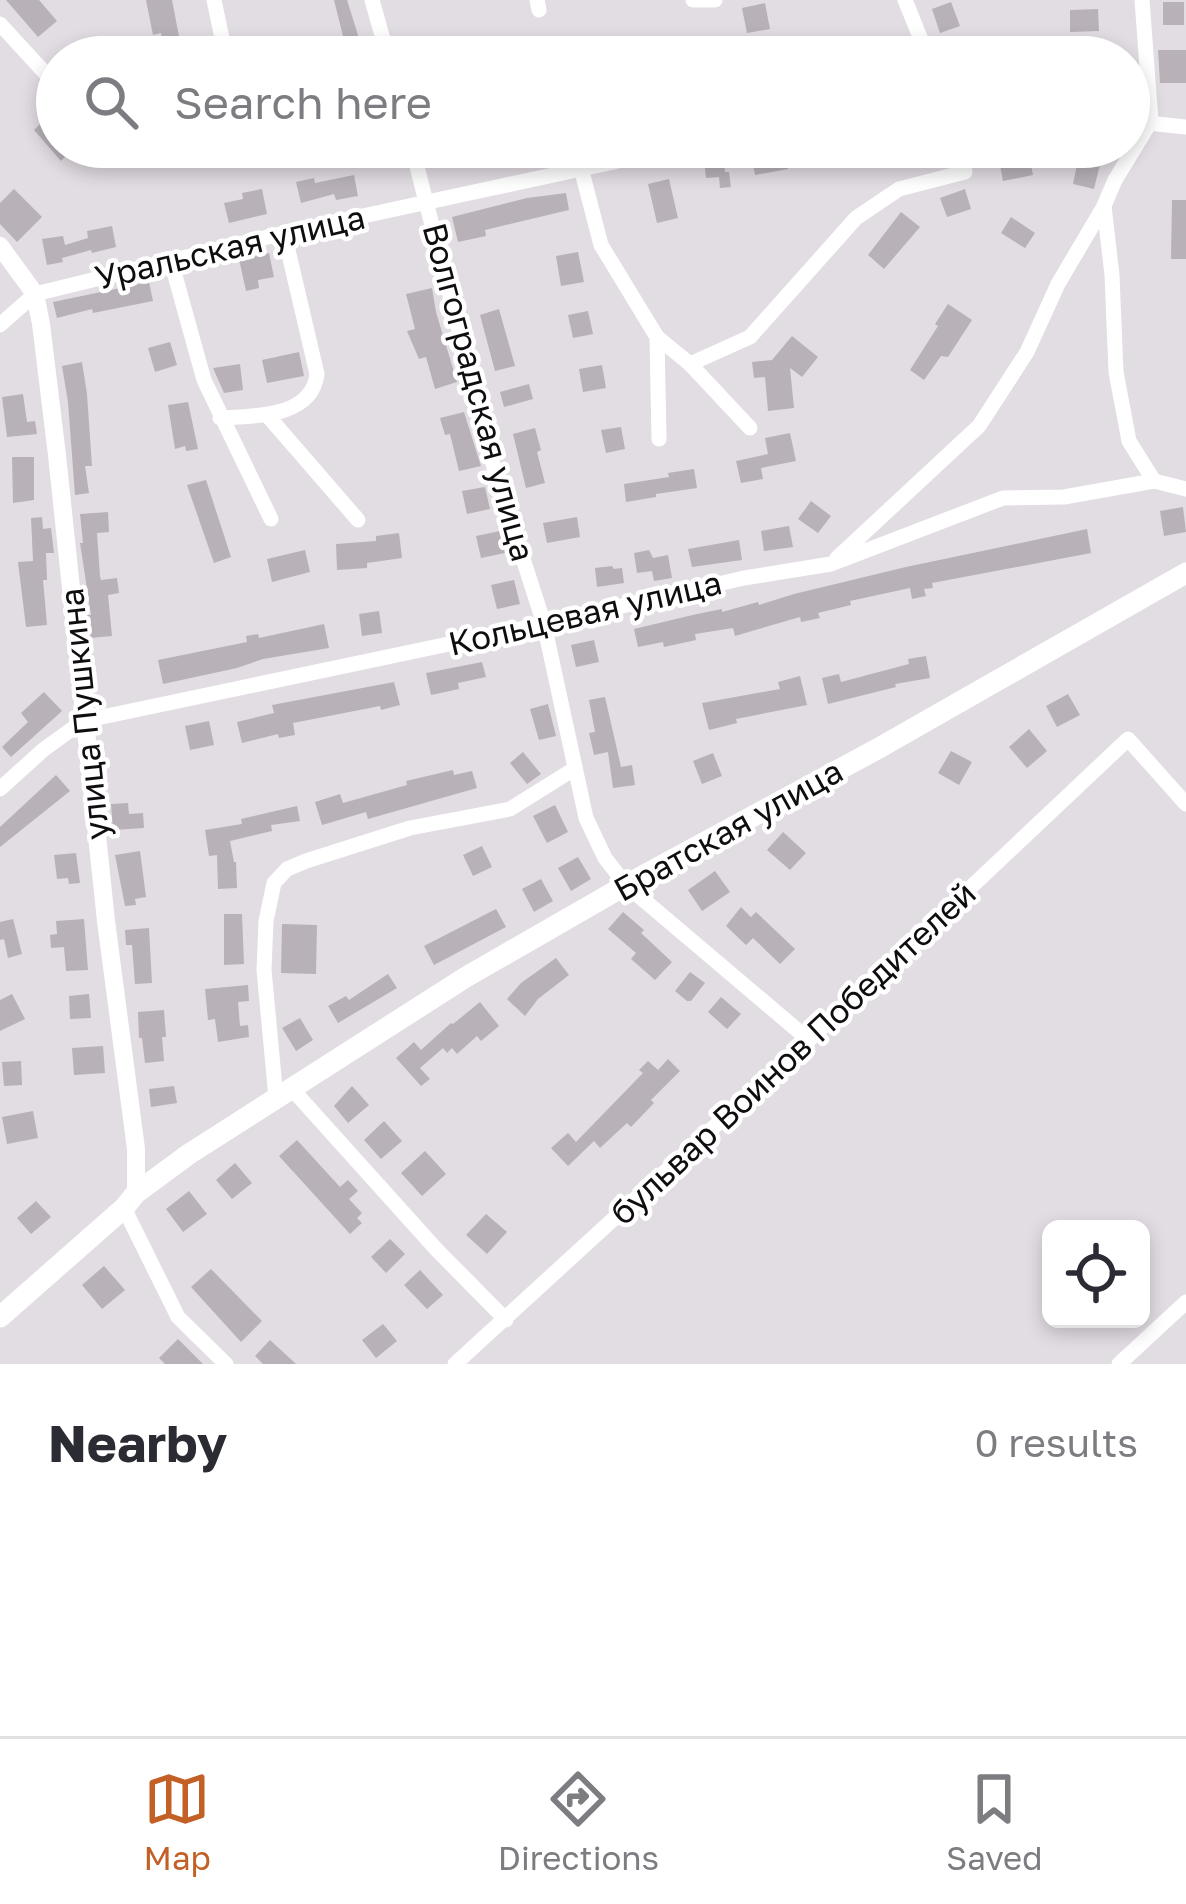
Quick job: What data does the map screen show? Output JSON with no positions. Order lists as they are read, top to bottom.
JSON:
{
  "streets": {
    "main road": ["Братская улица"],
    "street": [
      "Уральская улица",
      "Волгоградская улица",
      "Кольцевая улица",
      "улица Пушкина",
      "бульвар Воинов Победителей"
    ]
  },
  "crossings": [
    ["Уральская улица", "Волгоградская улица"],
    ["Уральская улица", "улица Пушкина"],
    ["Волгоградская улица", "Кольцевая улица"],
    ["Волгоградская улица", "Братская улица"],
    ["Волгоградская улица", "бульвар Воинов Победителей"],
    ["Кольцевая улица", "улица Пушкина"],
    ["улица Пушкина", "Братская улица"]
  ],
  "page": {
    "search": "Search here",
    "heading": ["Nearby", "0 results"],
    "nav": ["Map", "Directions", "Saved"]
  }
}
